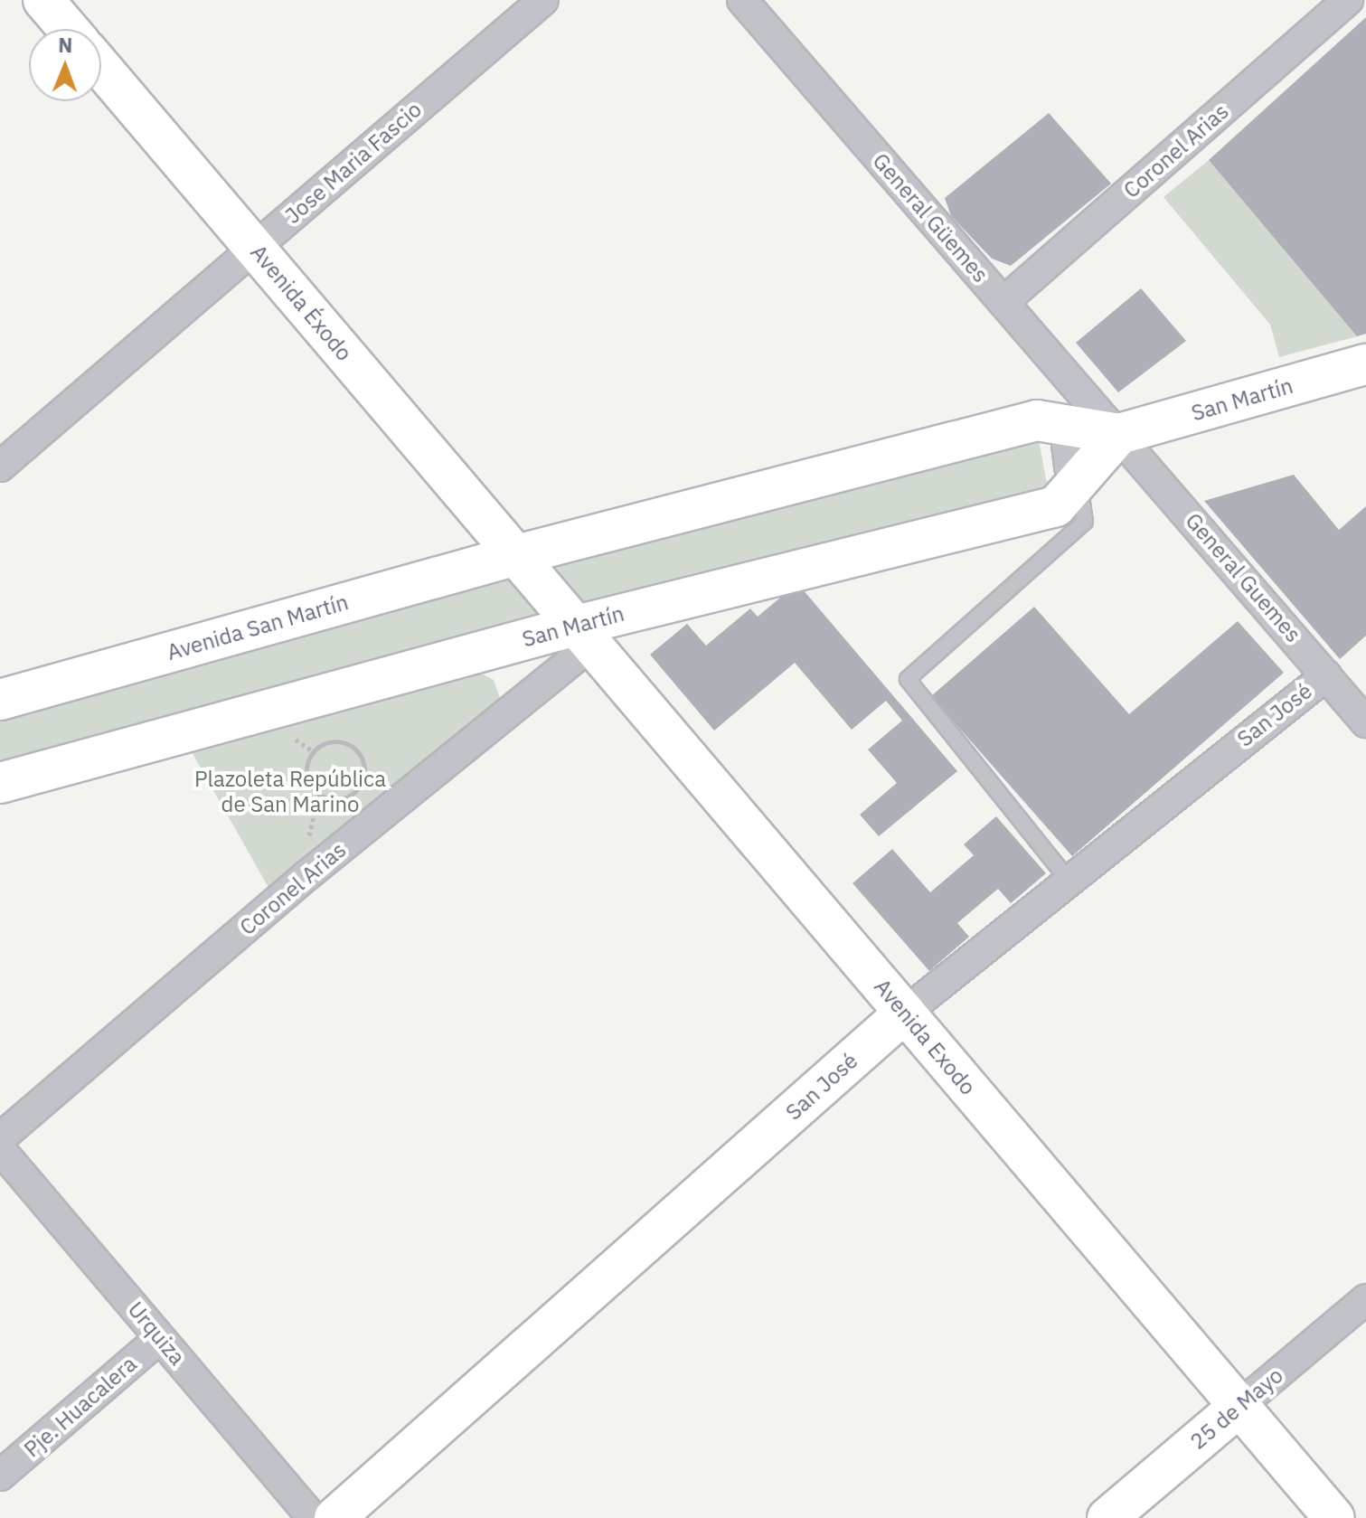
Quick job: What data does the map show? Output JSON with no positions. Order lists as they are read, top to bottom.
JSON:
{
  "streets": {
    "main road": [
      "Avenida Éxodo",
      "San Martín",
      "Avenida San Martín",
      "San José",
      "Avenida Exodo",
      "25 de Mayo"
    ],
    "street": [
      "Coronel Arias",
      "Jose Maria Fascio",
      "General Güemes",
      "General Guemes",
      "Urquiza",
      "Pje. Huacalera"
    ]
  },
  "crossings": [
    ["Coronel Arias", "General Güemes"],
    ["Coronel Arias", "San Martín"],
    ["Coronel Arias", "Avenida Exodo"],
    ["Jose Maria Fascio", "Avenida Éxodo"],
    ["General Güemes", "San Martín"],
    ["General Güemes", "General Guemes"],
    ["Avenida Éxodo", "San Martín"],
    ["Avenida Éxodo", "Avenida San Martín"],
    ["Avenida Éxodo", "Avenida Exodo"],
    ["San Martín", "General Guemes"],
    ["San Martín", "Avenida San Martín"],
    ["San Martín", "Avenida Exodo"],
    ["General Guemes", "San José"],
    ["Avenida San Martín", "Avenida Exodo"],
    ["San José", "Avenida Exodo"],
    ["Avenida Exodo", "25 de Mayo"],
    ["Urquiza", "Pje. Huacalera"]
  ],
  "parks": ["Plazoleta República de San Marino"],
  "north": "top"
}
